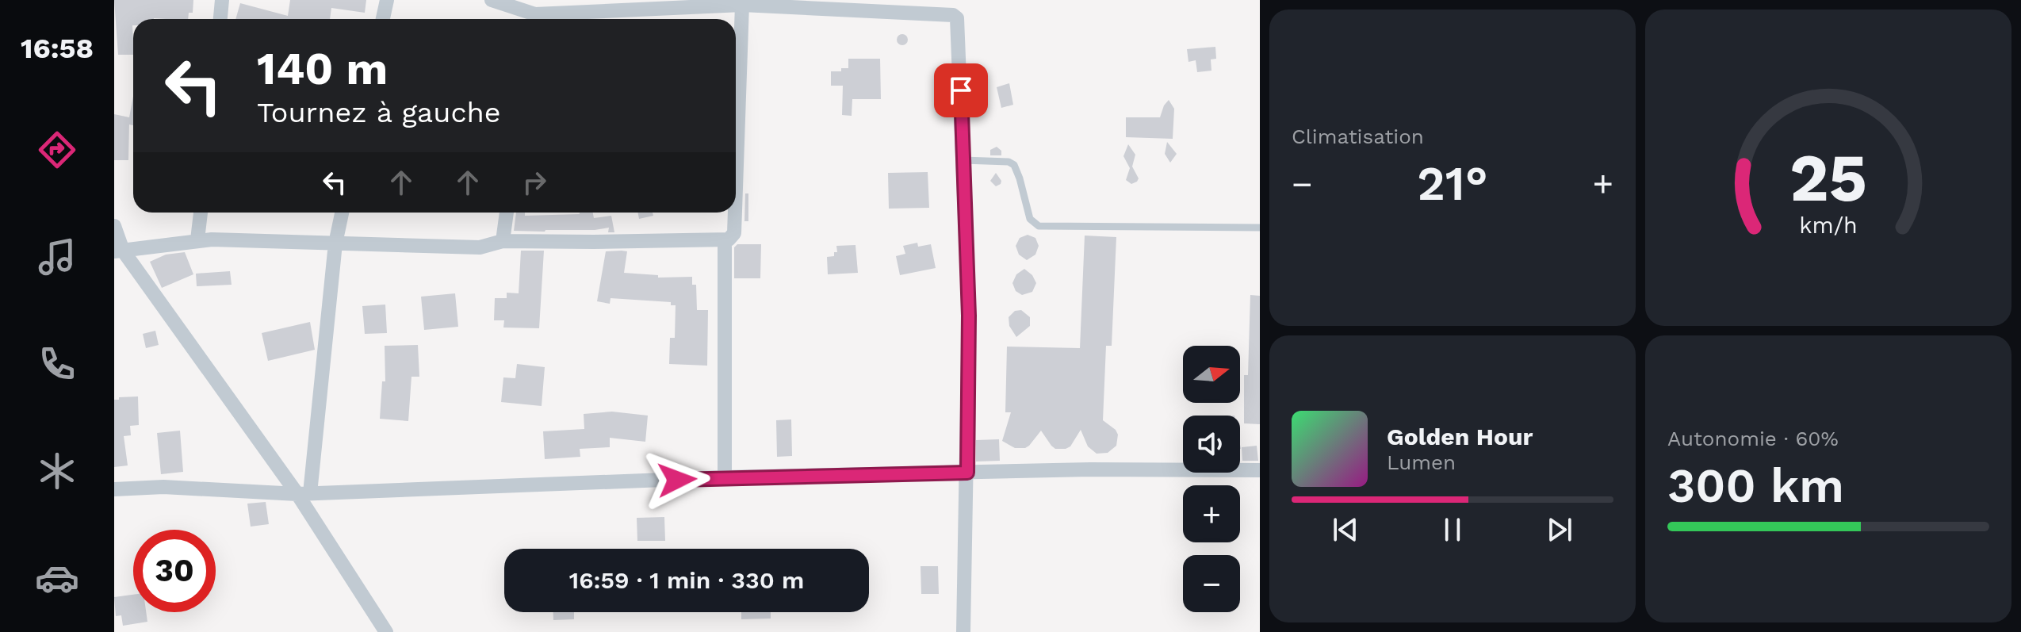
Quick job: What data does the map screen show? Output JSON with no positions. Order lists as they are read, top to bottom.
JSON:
{
  "north": "right",
  "page": {
    "tabs": "16:58",
    "tile": [
      "Climatisation",
      ["Autonomie · 60%", "300 km"]
    ],
    "turn": ["140 m", "Tournez à gauche"],
    "heat": ["−", "21°", "+"],
    "map_buttons": ["+", "−"],
    "song": ["Golden Hour", "Lumen"],
    "limit": "30",
    "trip": "16:59 · 1 min · 330 m",
    "gauge": ["25", "km/h"]
  }
}
